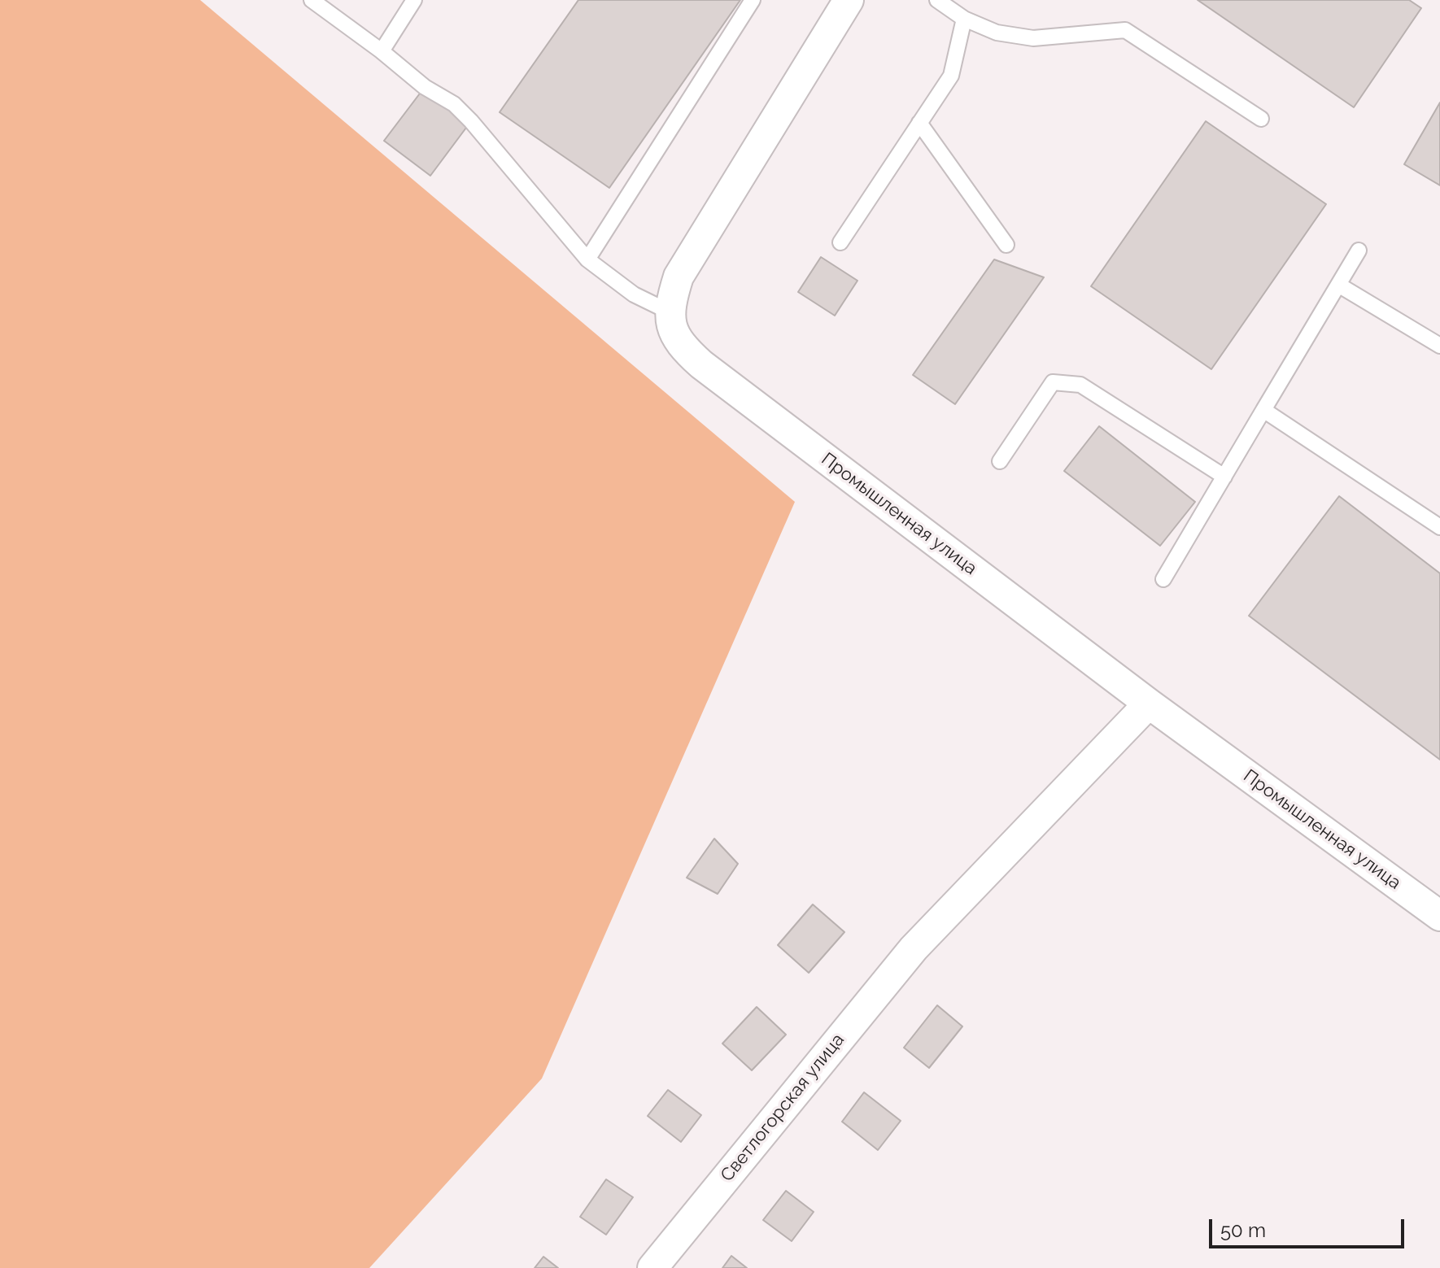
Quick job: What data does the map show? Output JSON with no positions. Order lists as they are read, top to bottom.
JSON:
{
  "streets": {
    "street": ["Промышленная улица", "Светлогорская улица"]
  },
  "crossings": [
    ["Промышленная улица", "Светлогорская улица"]
  ],
  "scale_bar": "50 m"
}
